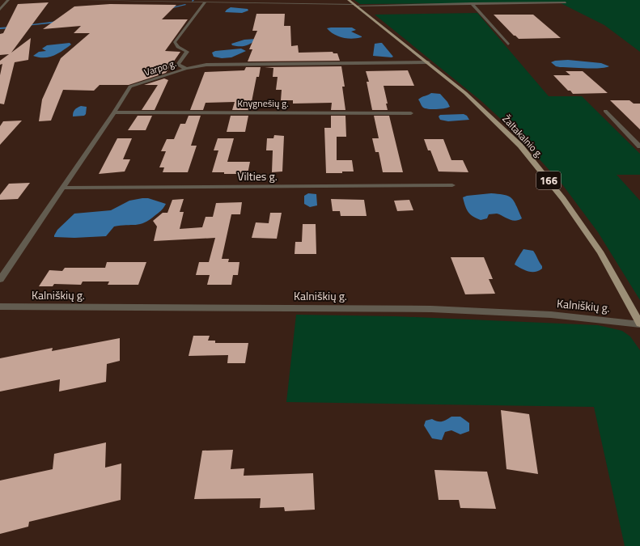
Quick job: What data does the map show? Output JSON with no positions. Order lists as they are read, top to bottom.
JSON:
{
  "streets": {
    "main road": ["Žaltakalnio g.", "166"],
    "street": [
      "Varpo g.",
      "Knygnešių g.",
      "Vilties g.",
      "Kalniškių g."
    ]
  },
  "crossings": [
    ["Varpo g.", "Knygnešių g."],
    ["Varpo g.", "Žaltakalnio g."],
    ["Varpo g.", "Vilties g."],
    ["Žaltakalnio g.", "Kalniškių g."]
  ]
}
